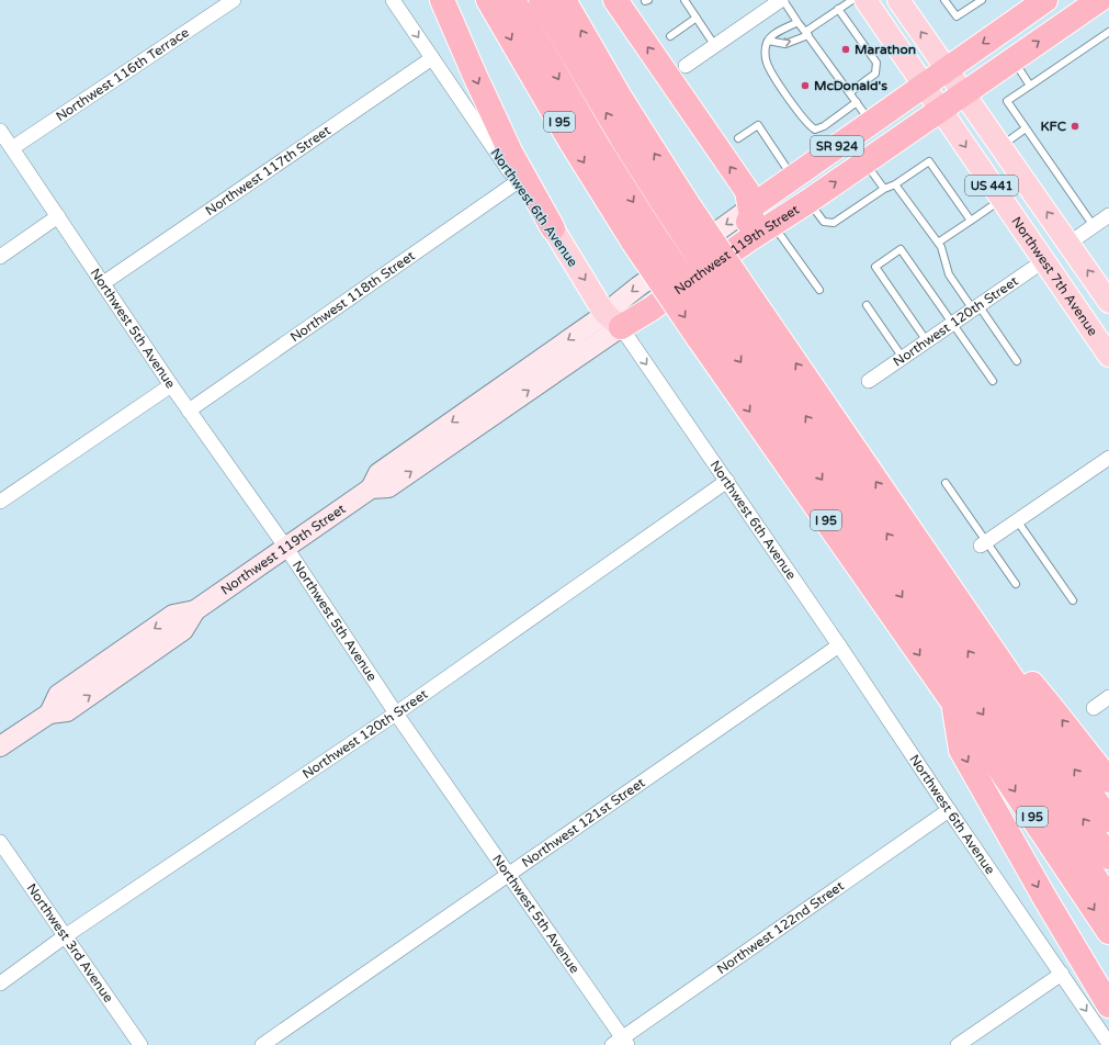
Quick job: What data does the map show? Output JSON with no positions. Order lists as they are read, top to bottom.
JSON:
{
  "streets": {
    "highway": ["I 95", "SR 924", "Northwest 119th Street"],
    "main road": ["US 441", "Northwest 6th Avenue", "Northwest 7th Avenue"],
    "street": [
      "Northwest 116th Terrace",
      "Northwest 117th Street",
      "Northwest 118th Street",
      "Northwest 120th Street",
      "Northwest 5th Avenue",
      "Northwest 121st Street",
      "Northwest 122nd Street",
      "Northwest 3rd Avenue"
    ]
  },
  "crossings": [
    ["Northwest 116th Terrace", "Northwest 5th Avenue"],
    ["Northwest 117th Street", "Northwest 6th Avenue"],
    ["Northwest 117th Street", "Northwest 5th Avenue"],
    ["US 441", "Northwest 119th Street"],
    ["Northwest 6th Avenue", "Northwest 119th Street"],
    ["Northwest 6th Avenue", "Northwest 118th Street"],
    ["Northwest 6th Avenue", "Northwest 120th Street"],
    ["Northwest 6th Avenue", "Northwest 121st Street"],
    ["Northwest 6th Avenue", "Northwest 122nd Street"],
    ["Northwest 119th Street", "Northwest 7th Avenue"],
    ["Northwest 119th Street", "Northwest 5th Avenue"],
    ["Northwest 7th Avenue", "Northwest 120th Street"],
    ["Northwest 118th Street", "Northwest 5th Avenue"],
    ["Northwest 120th Street", "Northwest 5th Avenue"],
    ["Northwest 120th Street", "Northwest 3rd Avenue"],
    ["Northwest 5th Avenue", "Northwest 121st Street"],
    ["Northwest 5th Avenue", "Northwest 122nd Street"]
  ],
  "one_way": ["Northwest 6th Avenue"],
  "places": ["Marathon", "McDonald's", "KFC"]
}
